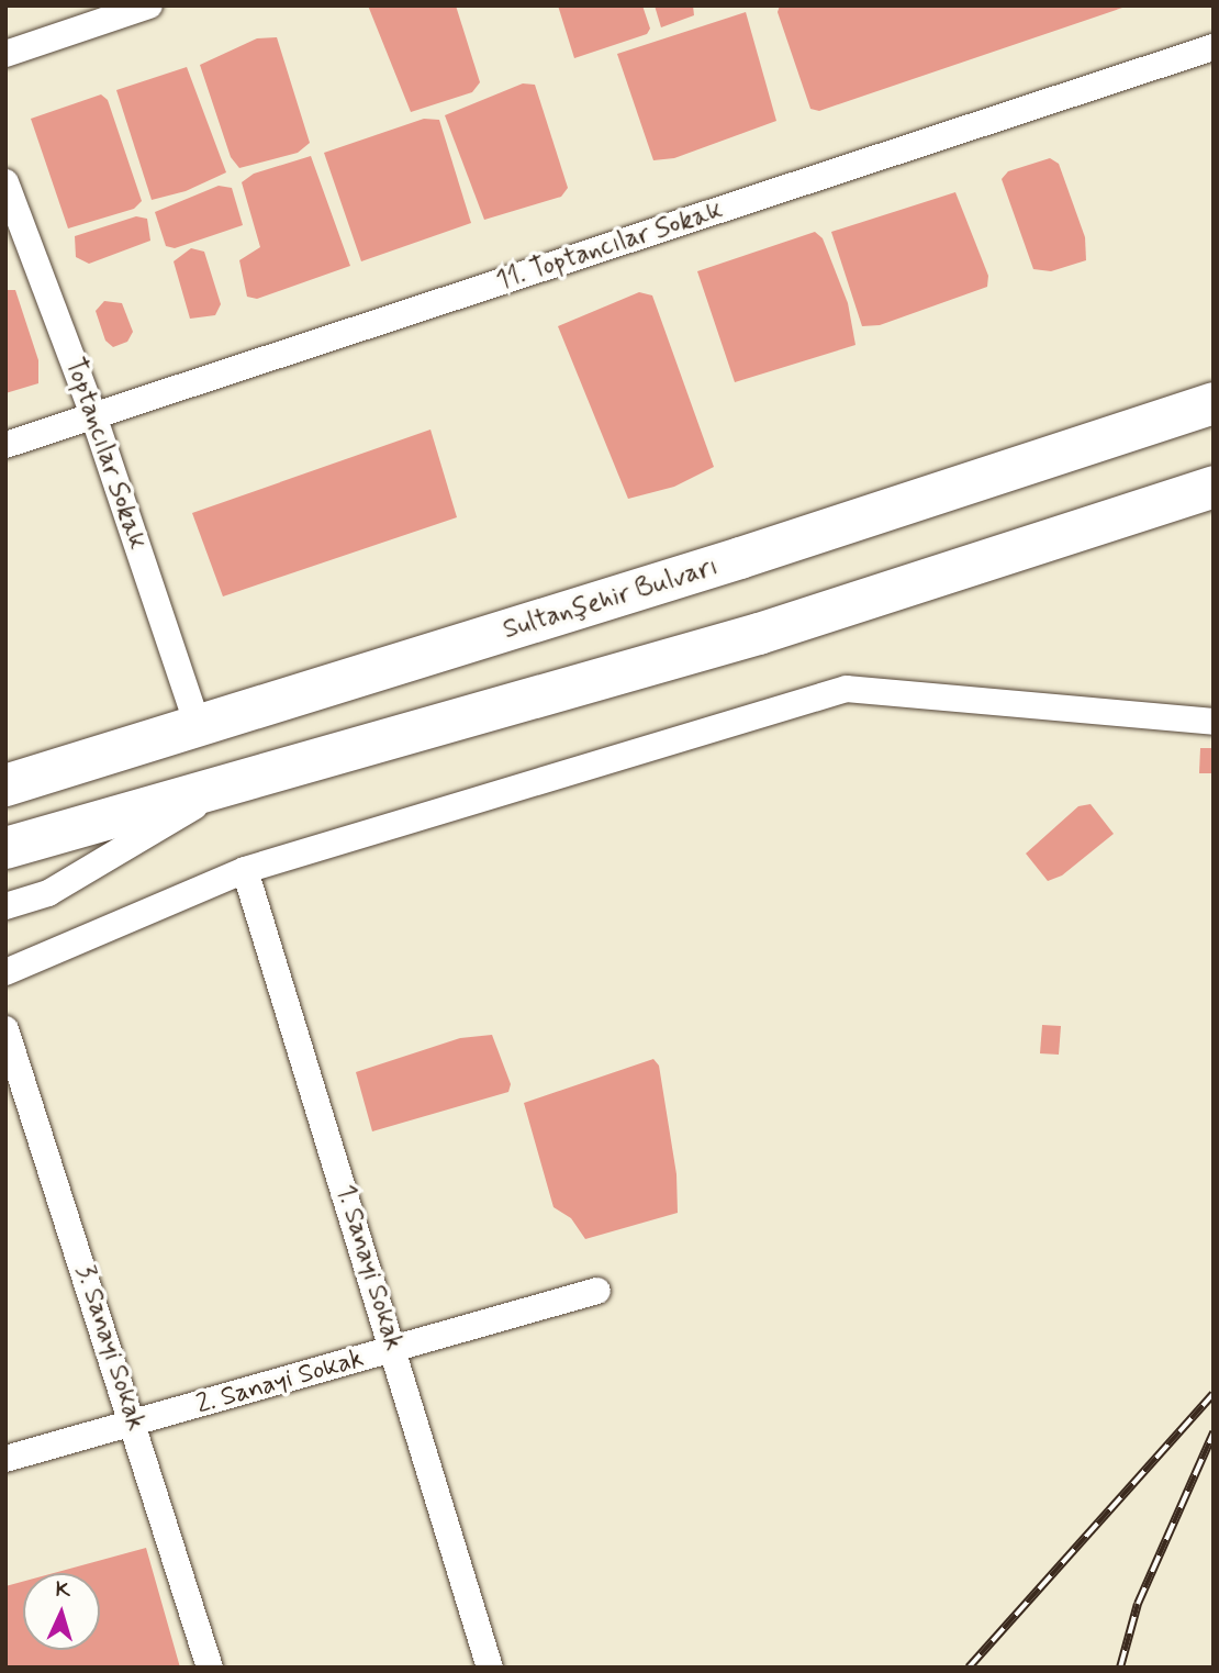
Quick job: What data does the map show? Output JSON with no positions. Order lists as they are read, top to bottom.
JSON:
{
  "streets": {
    "highway": ["Sultanşehir Bulvarı"],
    "street": [
      "11. Toptancılar Sokak",
      "Toptancılar Sokak",
      "1. Sanayi Sokak",
      "3. Sanayi Sokak",
      "2. Sanayi Sokak"
    ]
  },
  "crossings": [
    ["11. Toptancılar Sokak", "Toptancılar Sokak"],
    ["Toptancılar Sokak", "Sultanşehir Bulvarı"],
    ["1. Sanayi Sokak", "2. Sanayi Sokak"],
    ["3. Sanayi Sokak", "2. Sanayi Sokak"]
  ],
  "north": "top"
}
